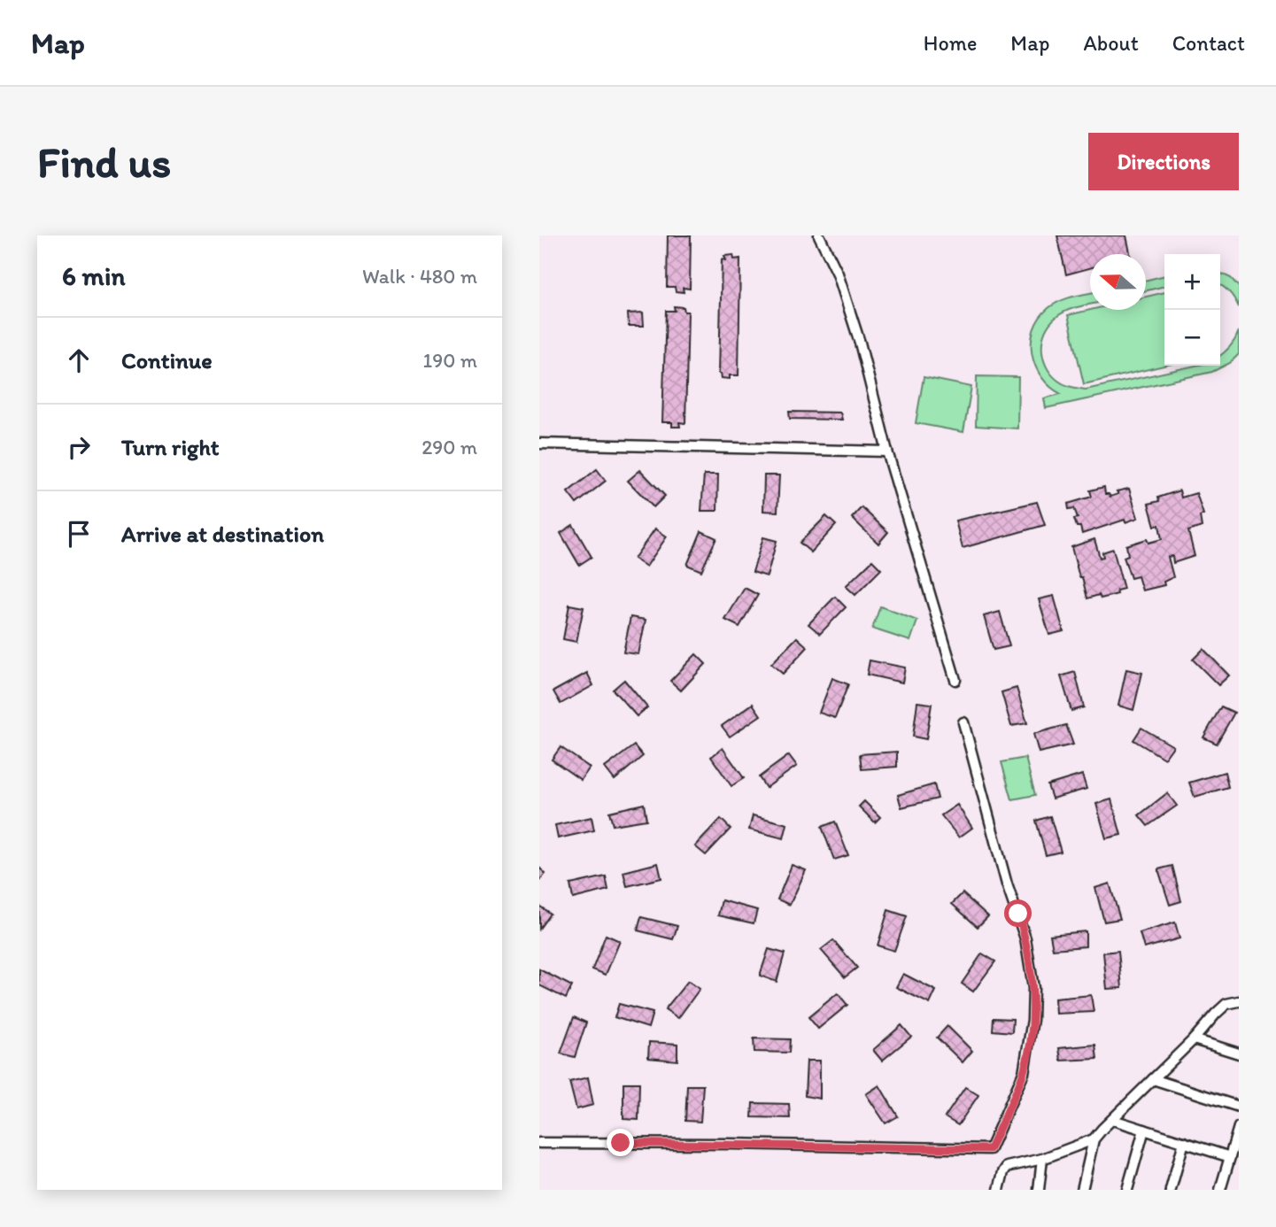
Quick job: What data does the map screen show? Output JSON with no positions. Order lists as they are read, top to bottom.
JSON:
{
  "north": "left",
  "page": {
    "header": "Map",
    "nav": [
      "Home",
      "Map",
      "About",
      "Contact"
    ],
    "buttons": "Directions",
    "title": "Find us",
    "heading": ["6 min", "Walk · 480 m"],
    "map_buttons": ["+", "−"],
    "list": [
      ["Continue", "190 m"],
      ["Turn right", "290 m"],
      "Arrive at destination"
    ]
  }
}
